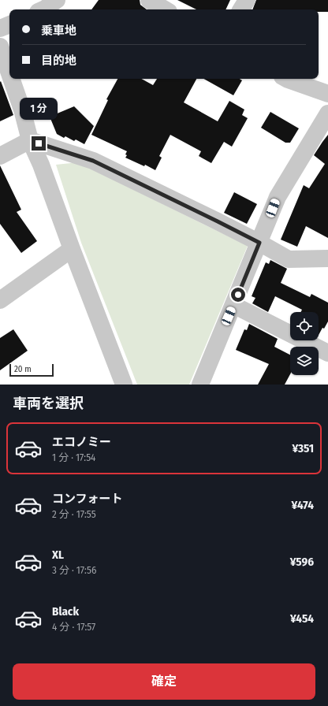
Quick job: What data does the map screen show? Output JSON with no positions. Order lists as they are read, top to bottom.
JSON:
{
  "scale_bar": "20 m",
  "page": {
    "banner": ["乗車地", "目的地"],
    "bubble": "1 分",
    "scale": "20 m",
    "heading": "車両を選択",
    "list": [
      {
        "name": "エコノミー",
        "note": "1 分 · 17:54",
        "value": "¥351"
      },
      {
        "name": "コンフォート",
        "note": "2 分 · 17:55",
        "value": "¥474"
      },
      {
        "name": "XL",
        "note": "3 分 · 17:56",
        "value": "¥596"
      },
      {
        "name": "Black",
        "note": "4 分 · 17:57",
        "value": "¥454"
      }
    ],
    "buttons": "確定"
  }
}
